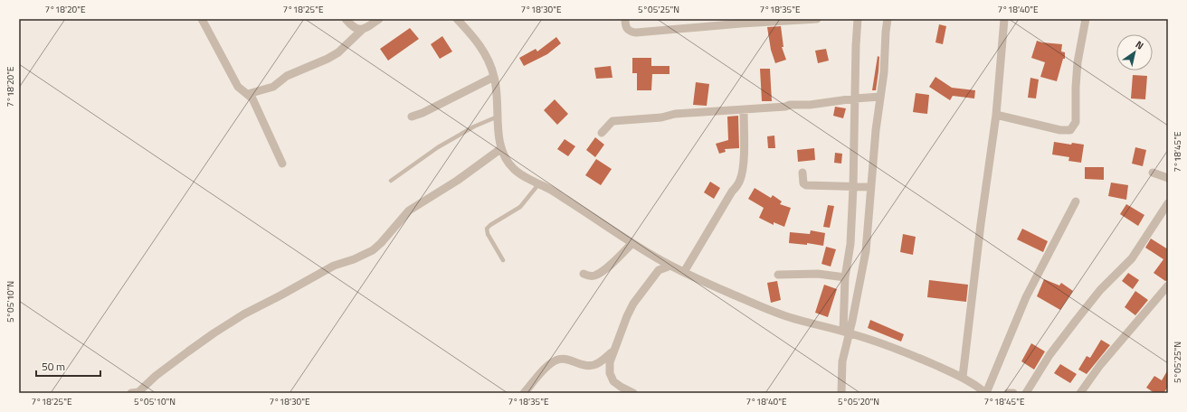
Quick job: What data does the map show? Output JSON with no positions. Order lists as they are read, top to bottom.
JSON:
{
  "scale_bar": "50 m",
  "north": "top right",
  "coordinates": [
    "7°18'20\"E",
    "7°18'25\"E",
    "7°18'30\"E",
    "5°05'25\"N",
    "7°18'35\"E",
    "7°18'40\"E",
    "7°18'45\"E",
    "5°05'10\"N",
    "5°05'20\"N"
  ]
}
